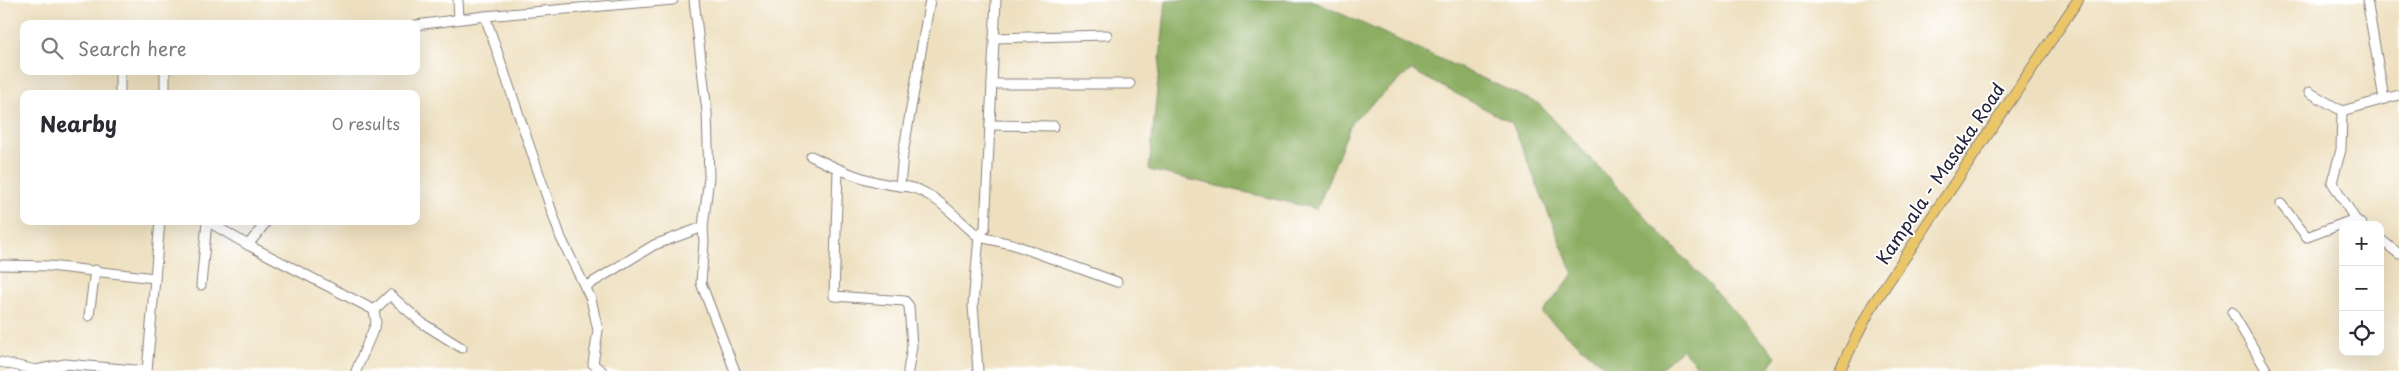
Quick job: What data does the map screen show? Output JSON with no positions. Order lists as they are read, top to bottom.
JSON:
{
  "streets": {
    "main road": ["Kampala - Masaka Road"]
  },
  "page": {
    "search": "Search here",
    "heading": ["Nearby", "0 results"],
    "map_buttons": ["+", "−"]
  }
}
